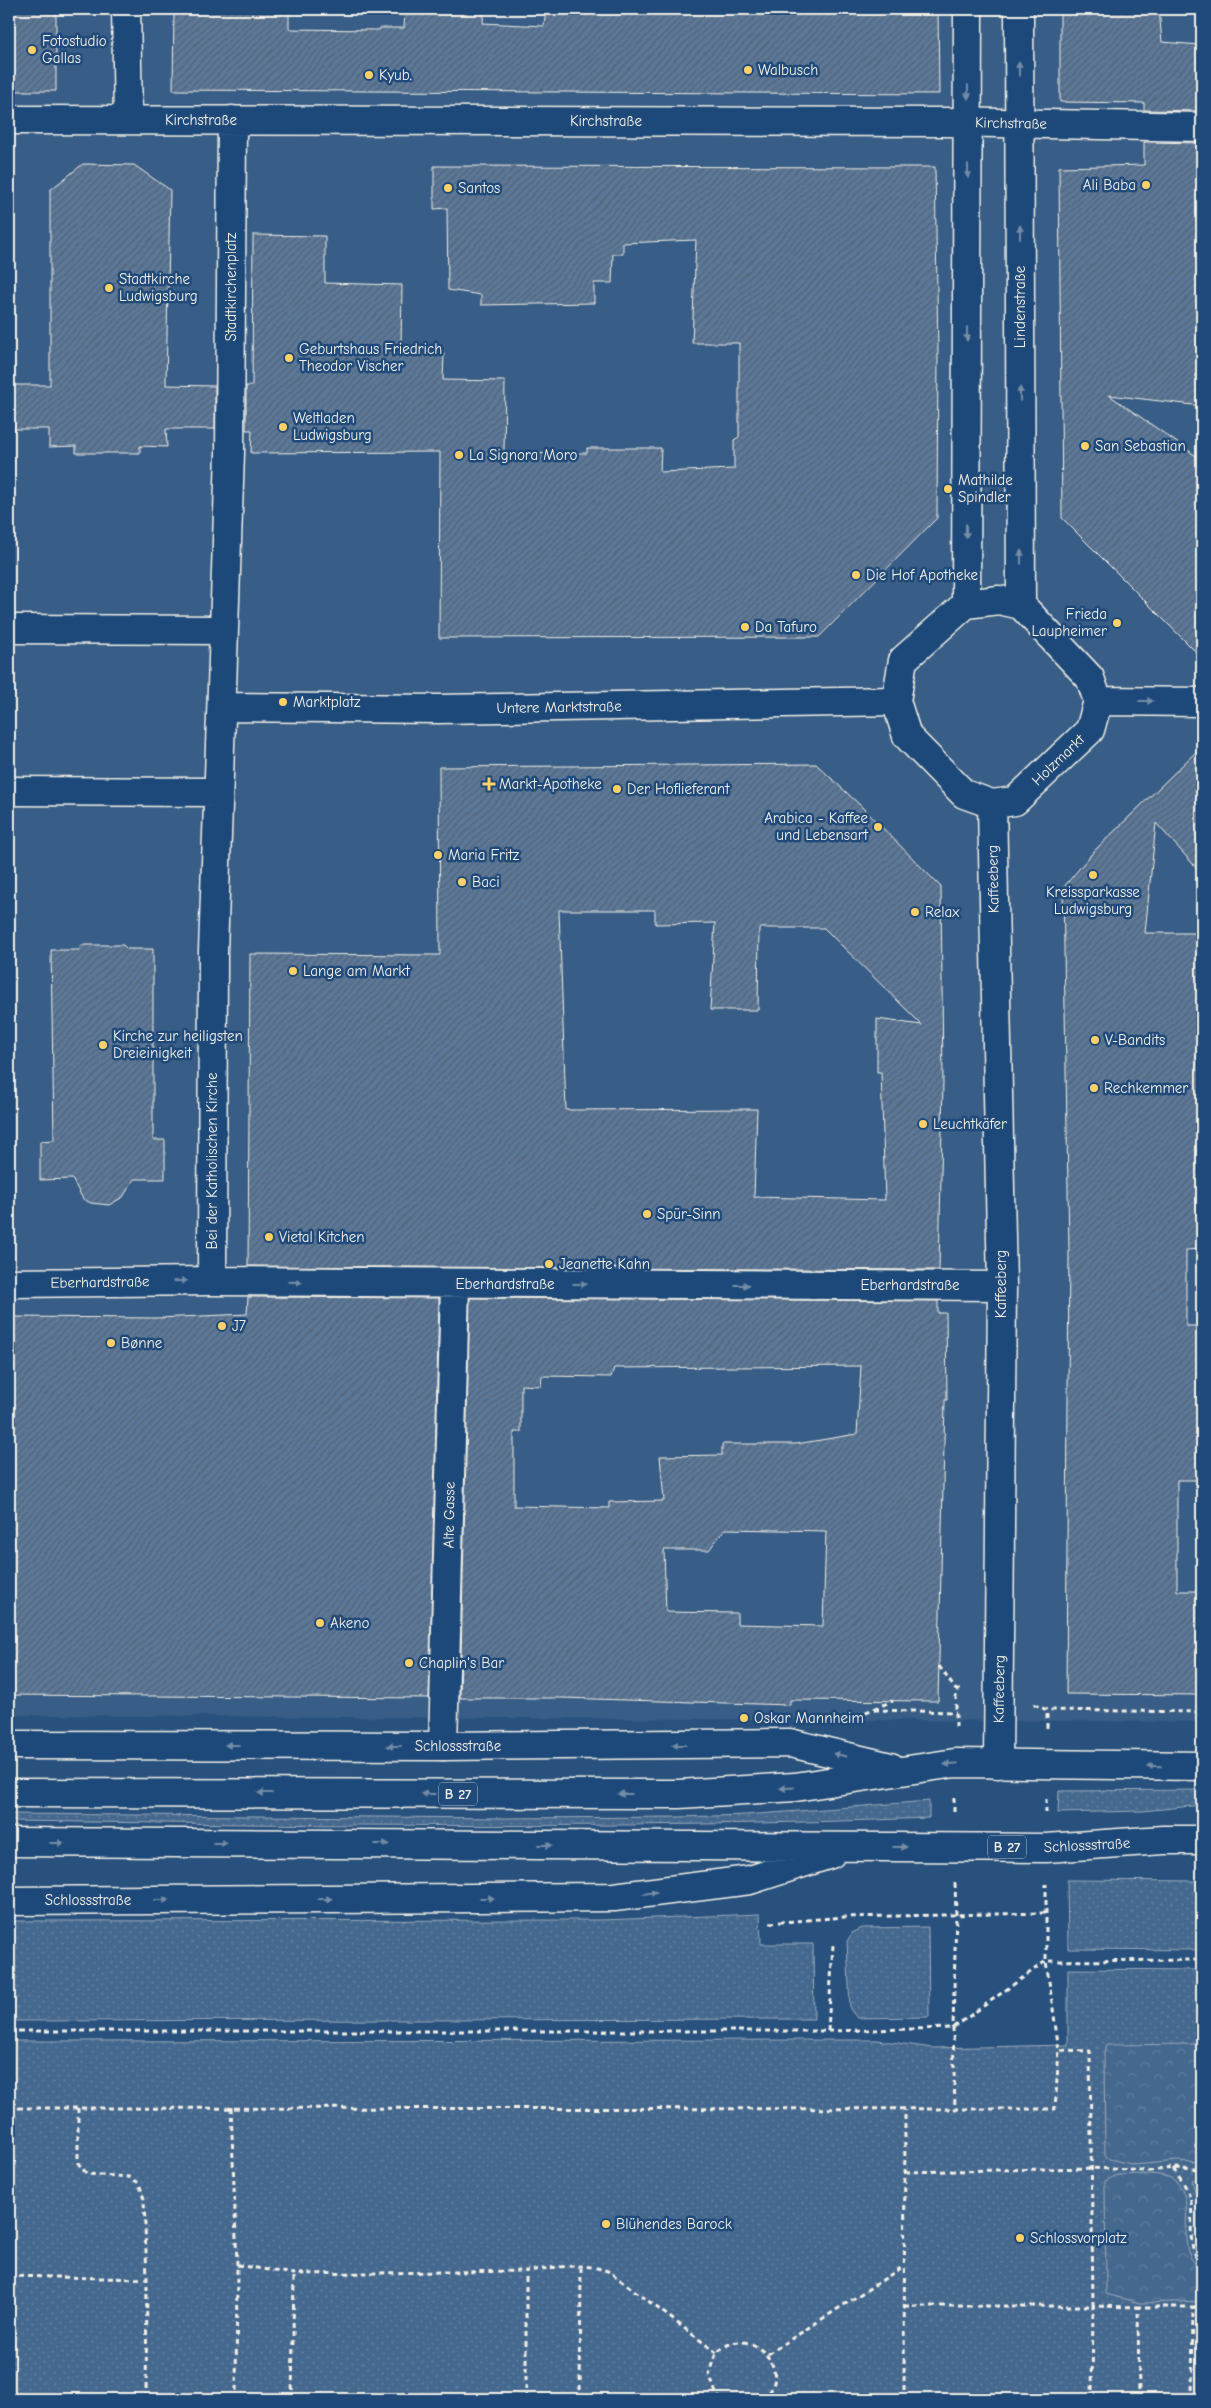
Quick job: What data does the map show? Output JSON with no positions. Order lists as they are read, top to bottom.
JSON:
{
  "streets": {
    "street": [
      "Kirchstraße",
      "Stadtkirchenplatz",
      "Lindenstraße",
      "Untere Marktstraße",
      "Holzmarkt",
      "Kaffeeberg",
      "Bei der Katholischen Kirche",
      "Eberhardstraße",
      "Alte Gasse",
      "Schlossstraße",
      "B 27"
    ]
  },
  "crossings": [
    ["Kirchstraße", "Stadtkirchenplatz"],
    ["Kirchstraße", "Lindenstraße"],
    ["Untere Marktstraße", "Holzmarkt"],
    ["Holzmarkt", "Kaffeeberg"],
    ["Kaffeeberg", "Eberhardstraße"],
    ["Kaffeeberg", "Schlossstraße"],
    ["Bei der Katholischen Kirche", "Eberhardstraße"],
    ["Eberhardstraße", "Alte Gasse"],
    ["Alte Gasse", "Schlossstraße"]
  ],
  "one_way": ["Eberhardstraße"],
  "places": {
    "other": [
      "Fotostudio Gallas",
      "Walbusch",
      "Kyub.",
      "Ali Baba",
      "Santos",
      "Stadtkirche Ludwigsburg",
      "Geburtshaus Friedrich Theodor Vischer",
      "Weltladen Ludwigsburg",
      "San Sebastian",
      "La Signora Moro",
      "Mathilde Spindler",
      "Die Hof Apotheke",
      "Frieda Laupheimer",
      "Da Tafuro",
      "Marktplatz",
      "Der Hoflieferant",
      "Arabica - Kaffee und Lebensart",
      "Maria Fritz",
      "Kreissparkasse Ludwigsburg",
      "Baci",
      "Relax",
      "Lange am Markt",
      "V-Bandits",
      "Kirche zur heiligsten Dreieinigkeit",
      "Rechkemmer",
      "Leuchtkäfer",
      "Spür-Sinn",
      "Vietal Kitchen",
      "Jeanette Kahn",
      "J7",
      "Bønne",
      "Akeno",
      "Chaplin's Bar",
      "Oskar Mannheim",
      "Blühendes Barock",
      "Schlossvorplatz"
    ],
    "health": ["Markt-Apotheke"]
  }
}
